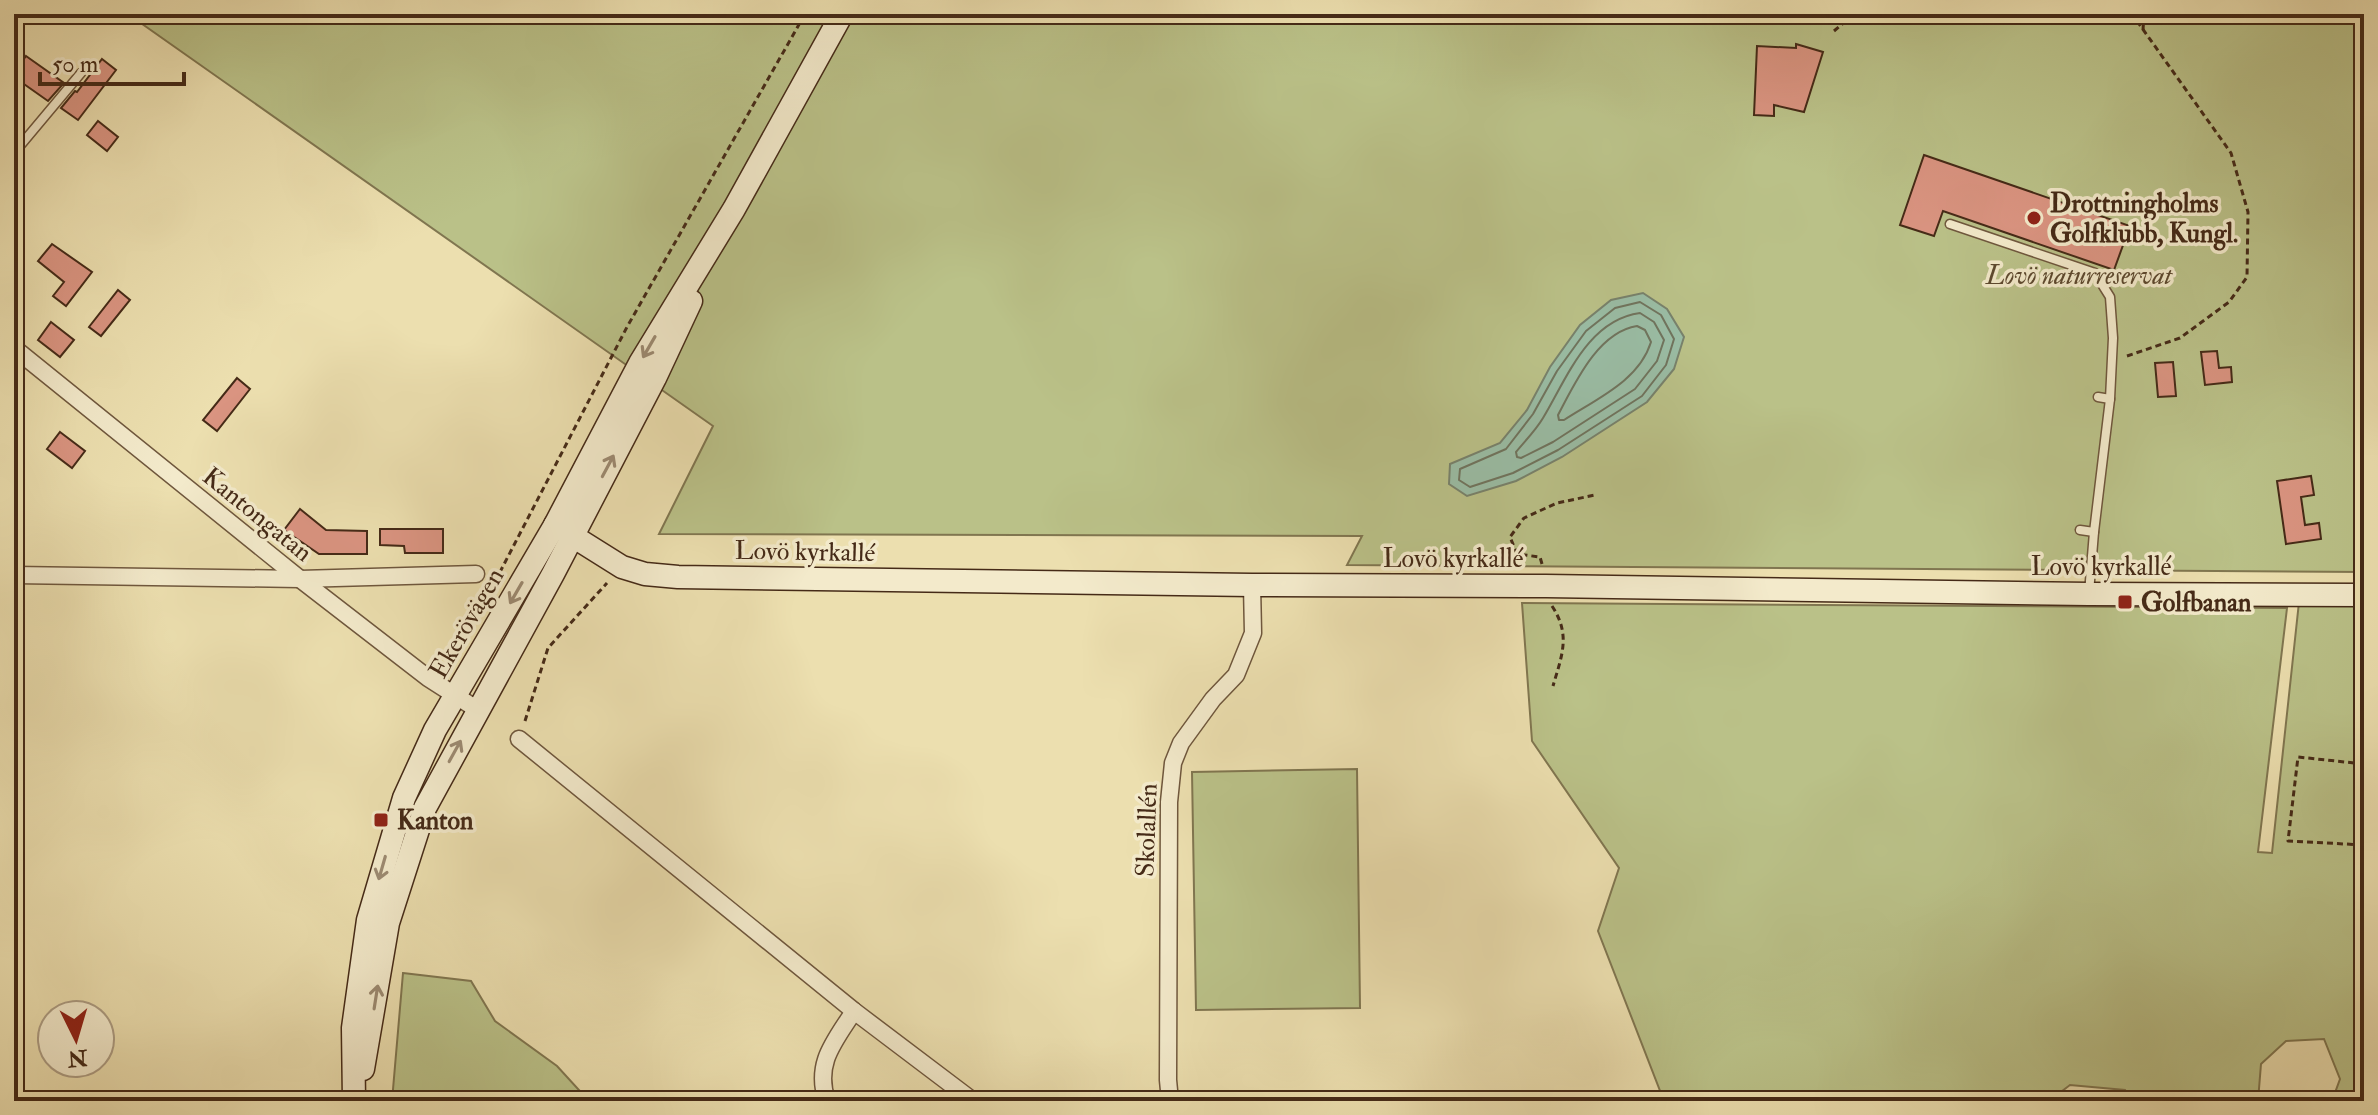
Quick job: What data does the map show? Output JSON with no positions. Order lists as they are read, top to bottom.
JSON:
{
  "streets": {
    "main road": ["Lovö kyrkallé", "Ekerövägen"],
    "street": ["Kantongatan", "Skolallén"]
  },
  "crossings": [
    ["Kantongatan", "Ekerövägen"],
    ["Lovö kyrkallé", "Ekerövägen"],
    ["Lovö kyrkallé", "Skolallén"]
  ],
  "parks": ["Lovö naturreservat"],
  "places": {
    "other": ["Drottningholms Golfklubb, Kungl."],
    "transit": ["Golfbanan", "Kanton"]
  },
  "scale_bar": "50 m",
  "north": "bottom"
}
